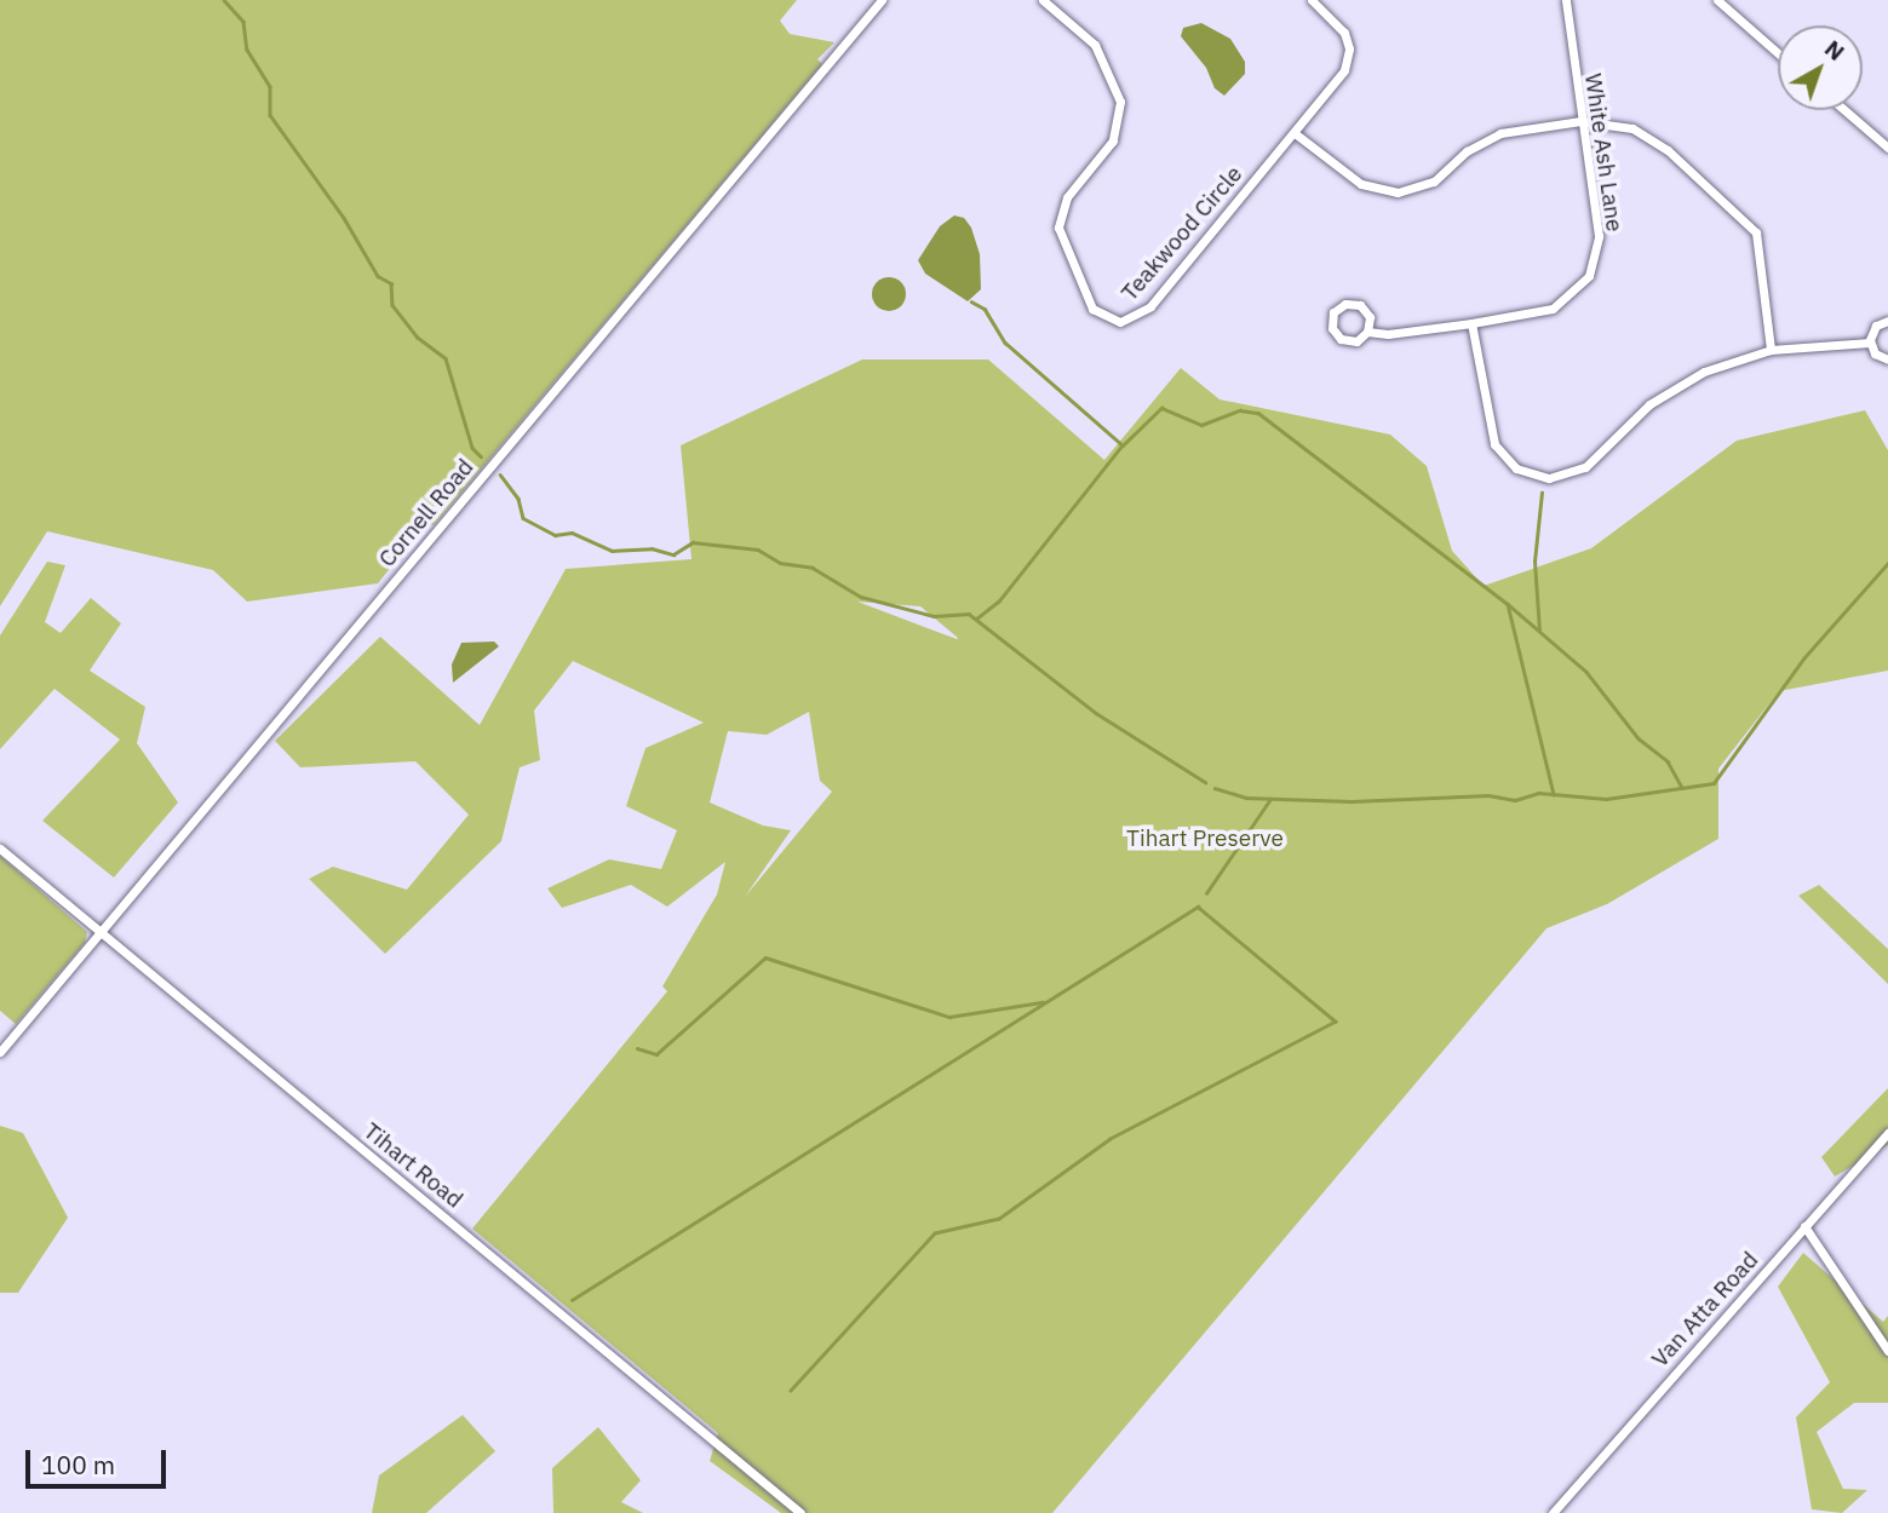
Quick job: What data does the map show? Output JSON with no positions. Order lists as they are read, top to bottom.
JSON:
{
  "streets": {
    "street": [
      "White Ash Lane",
      "Teakwood Circle",
      "Cornell Road",
      "Tihart Road",
      "Van Atta Road"
    ]
  },
  "crossings": [
    ["Cornell Road", "Tihart Road"]
  ],
  "parks": ["Tihart Preserve"],
  "scale_bar": "100 m",
  "north": "top right"
}
